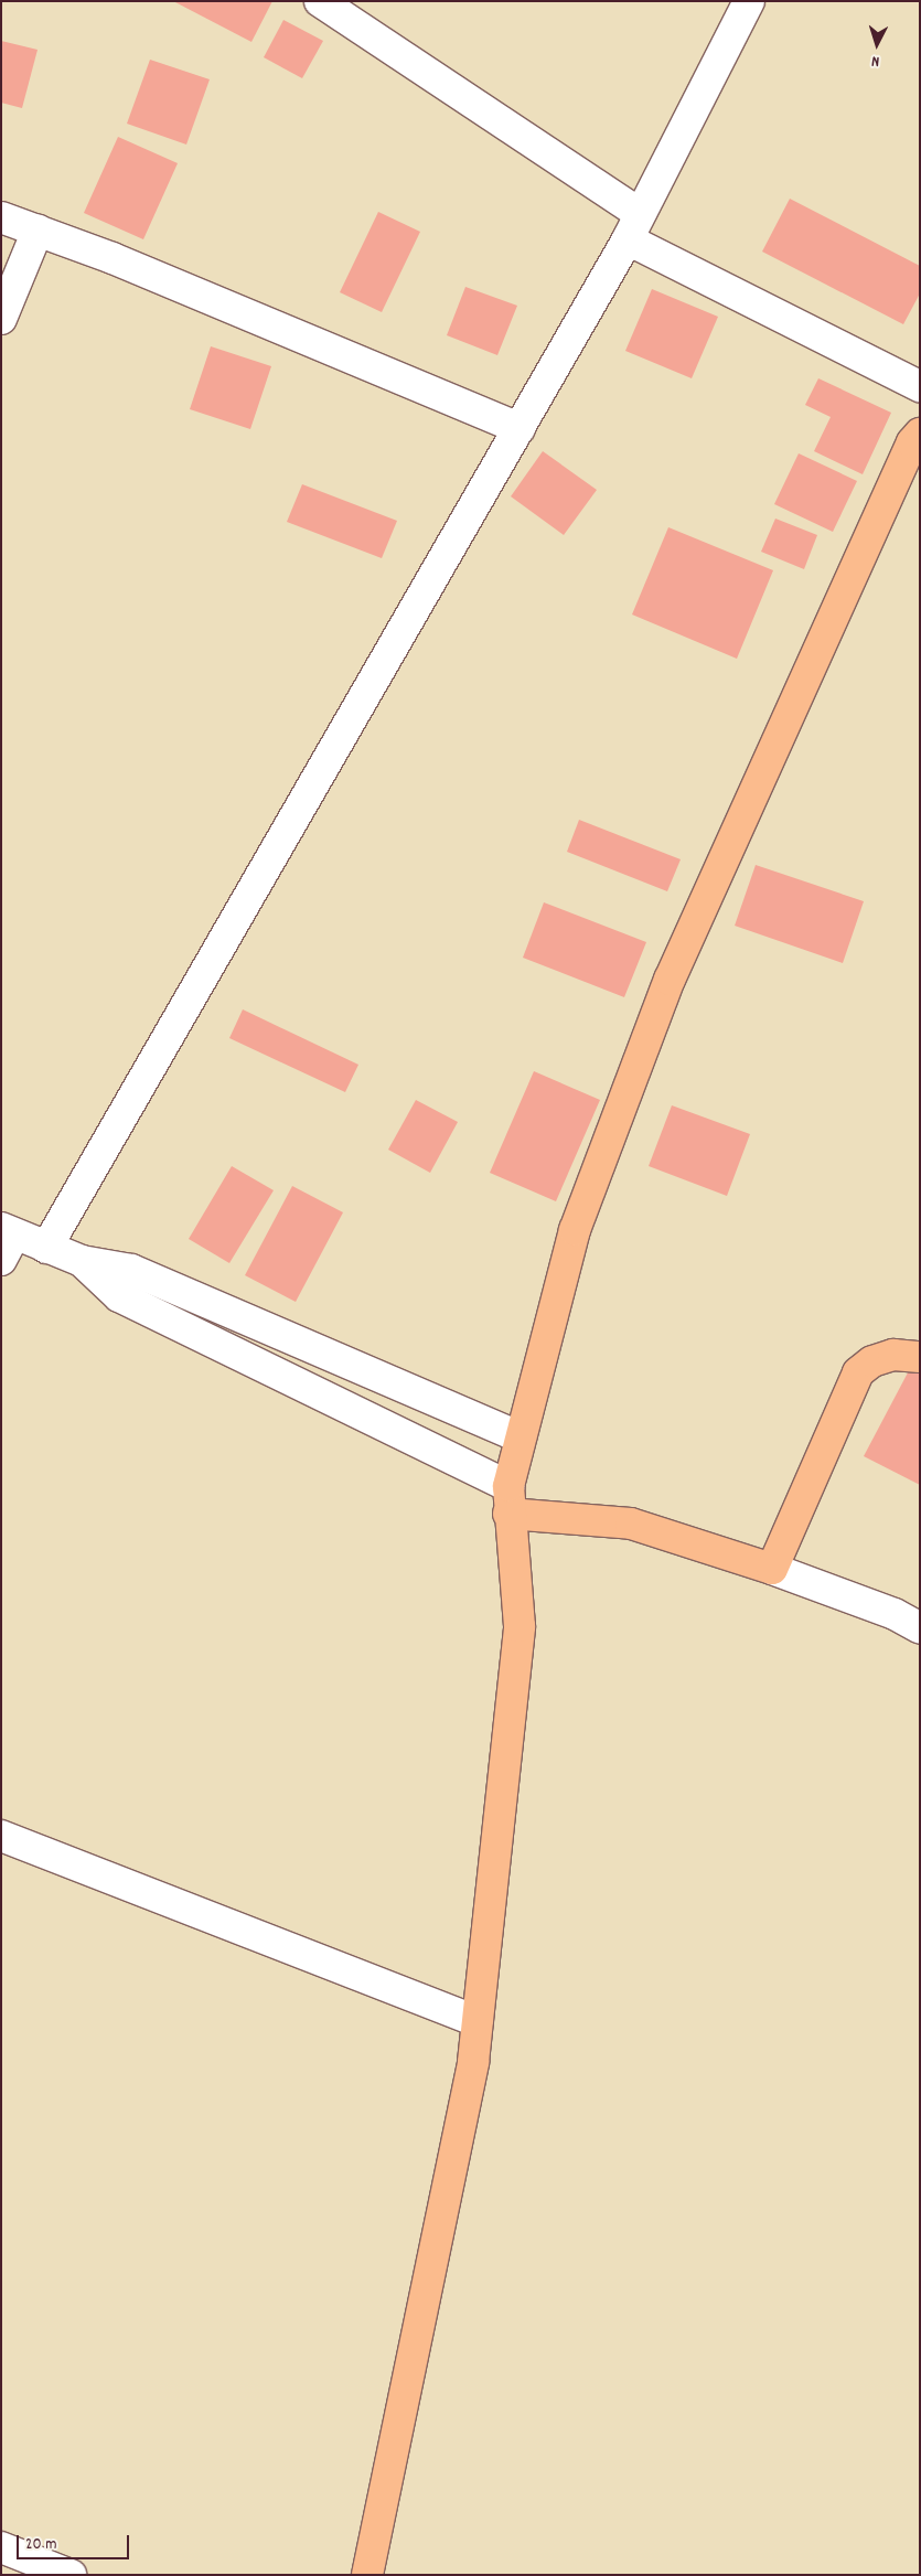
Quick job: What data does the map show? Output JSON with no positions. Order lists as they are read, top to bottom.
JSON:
{
  "scale_bar": "20 m",
  "north": "bottom"
}
